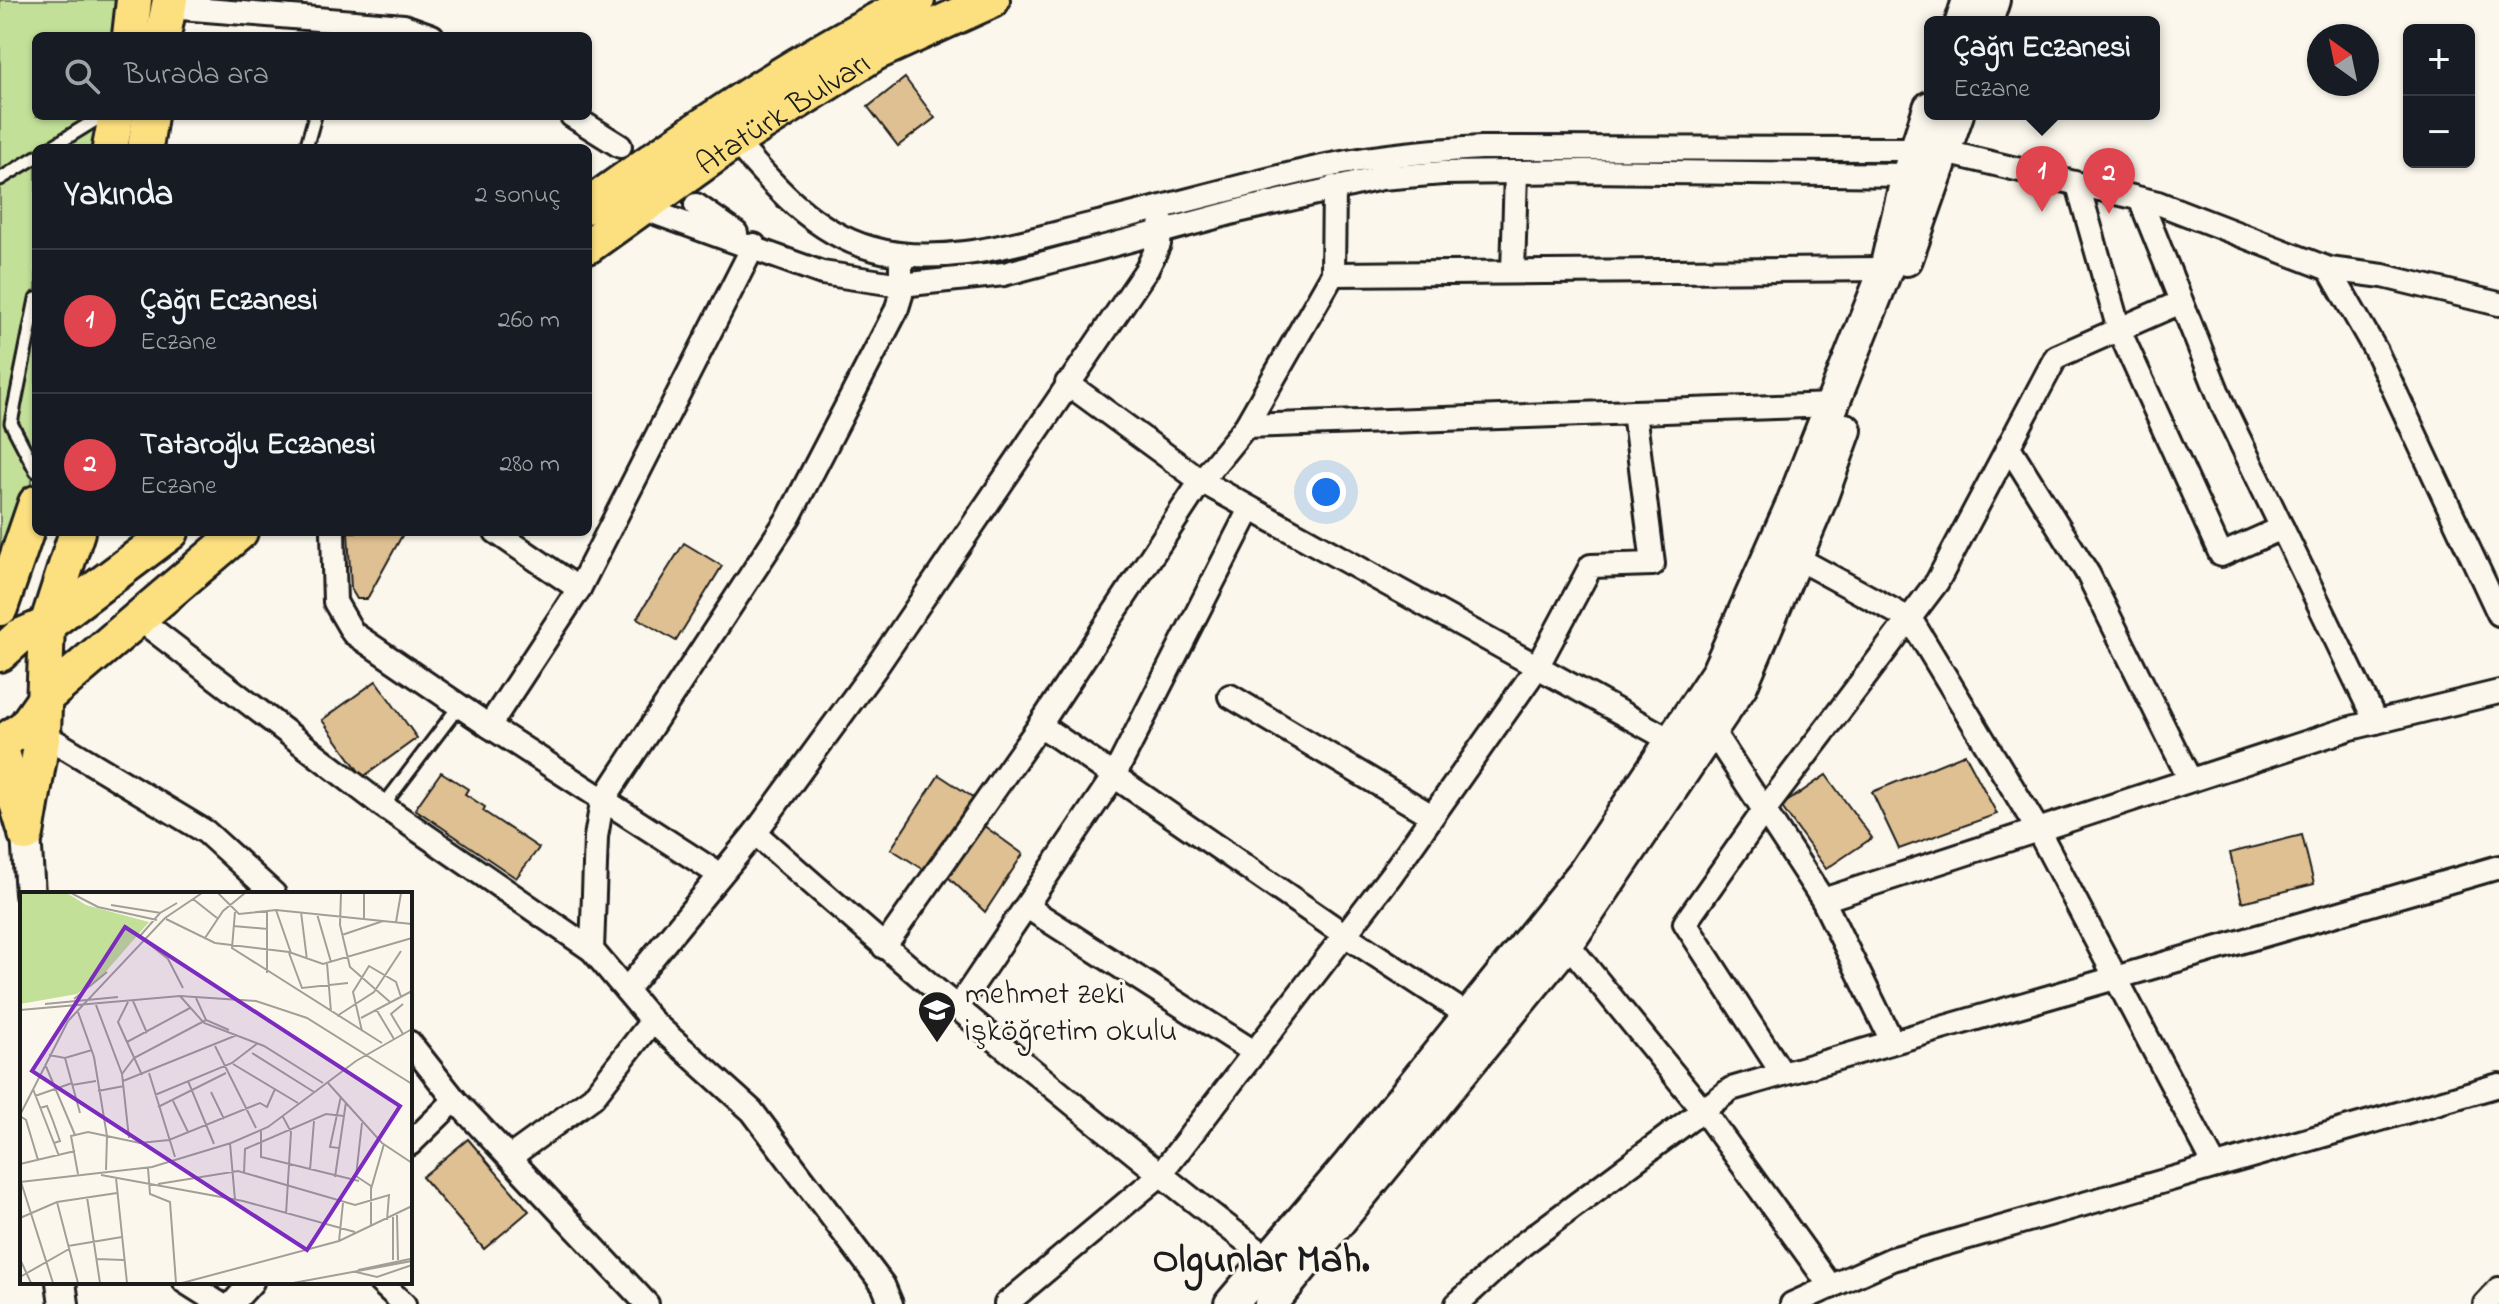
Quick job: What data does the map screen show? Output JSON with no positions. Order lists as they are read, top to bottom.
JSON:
{
  "streets": {
    "main road": ["Atatürk Bulvarı"]
  },
  "districts": ["Olgunlar Mah."],
  "places": {
    "school or university": ["mehmet zeki işköğretim okulu"]
  },
  "north": "top left",
  "page": {
    "popup": ["Çağrı Eczanesi", "Eczane"],
    "map_buttons": ["+", "−"],
    "search": "Burada ara",
    "heading": ["Yakında", "2 sonuç"],
    "pins": ["1", "2"],
    "list": [
      {
        "mark": "1",
        "name": "Çağrı Eczanesi",
        "note": "Eczane",
        "value": "260 m"
      },
      {
        "mark": "2",
        "name": "Tataroğlu Eczanesi",
        "note": "Eczane",
        "value": "280 m"
      }
    ]
  }
}
